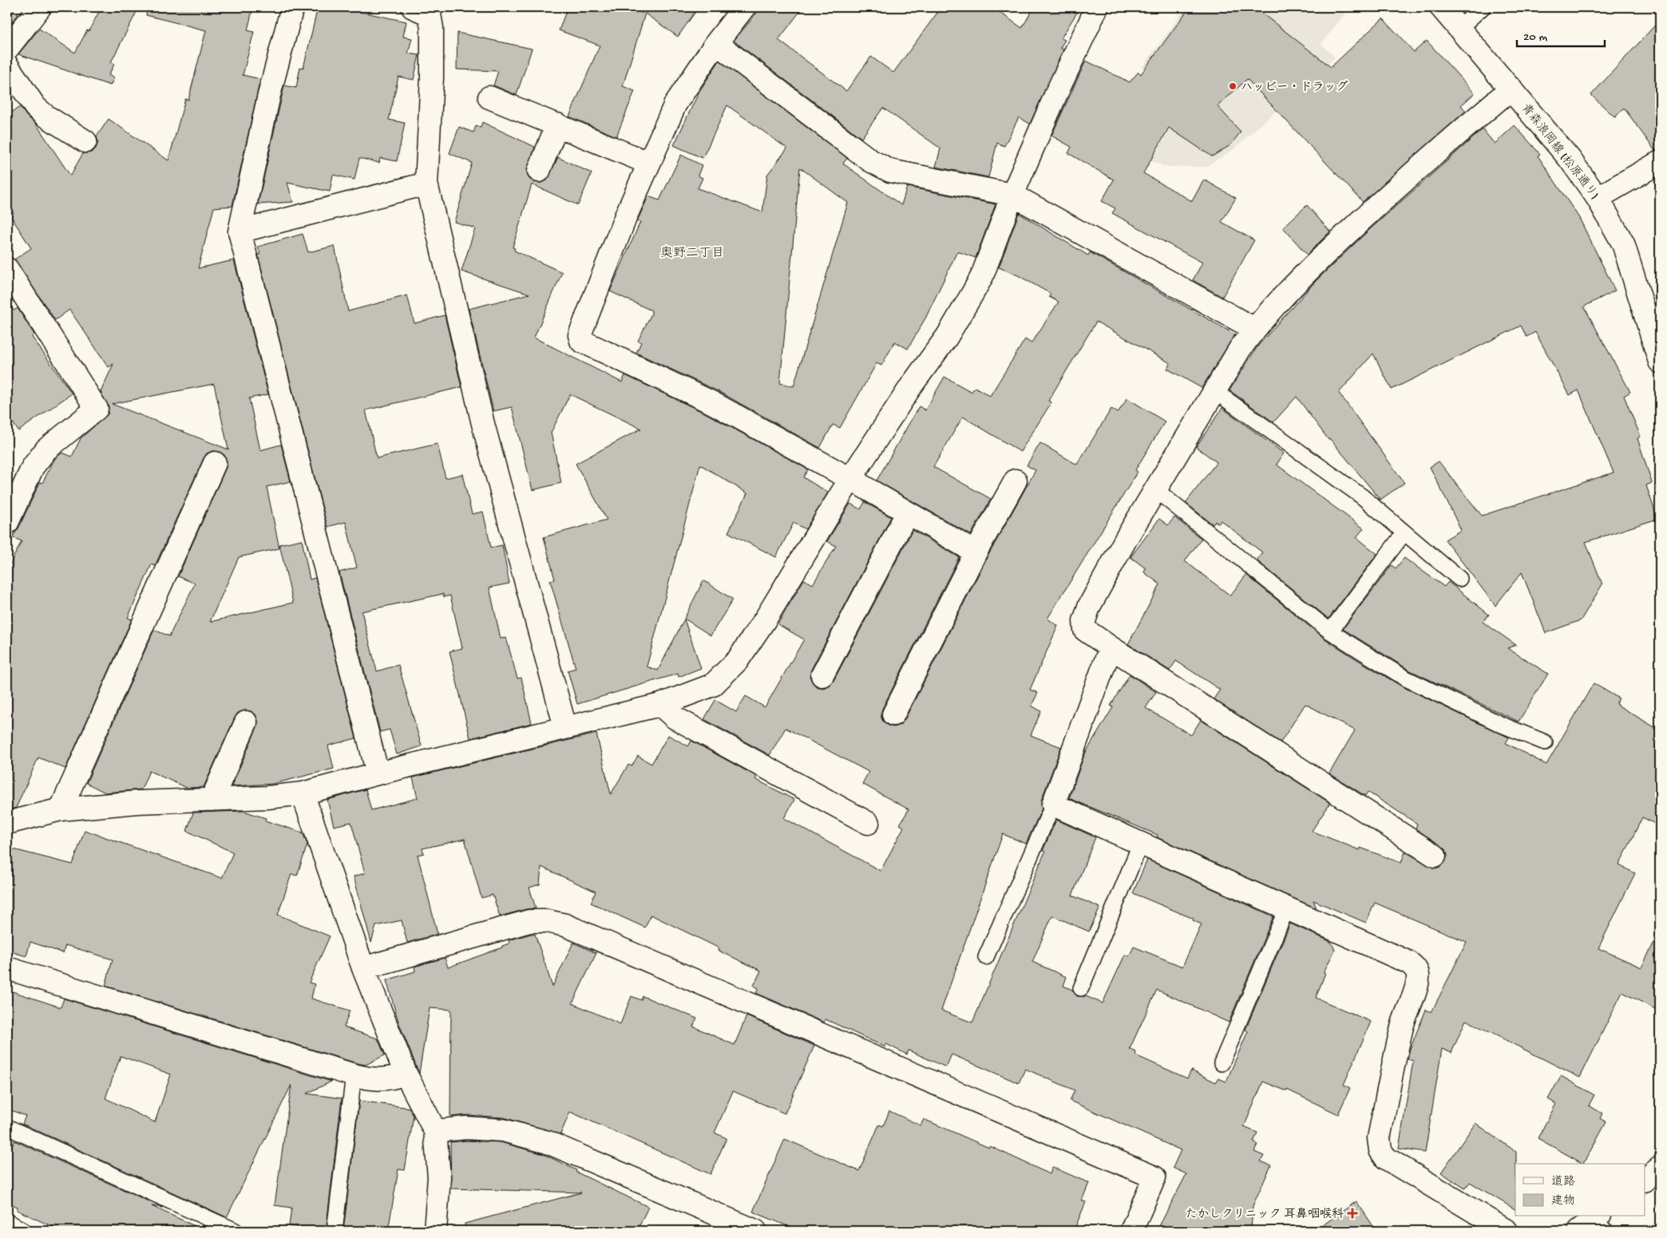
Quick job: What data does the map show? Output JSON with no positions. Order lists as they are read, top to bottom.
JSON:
{
  "streets": {
    "street": ["青森浪岡線 (松原通り)"]
  },
  "districts": ["奥野二丁目"],
  "places": {
    "other": ["ハッピー・ドラッグ"],
    "health": ["たかしクリニック 耳鼻咽喉科"]
  },
  "legend": ["道路", "建物"],
  "scale_bar": "20 m"
}
